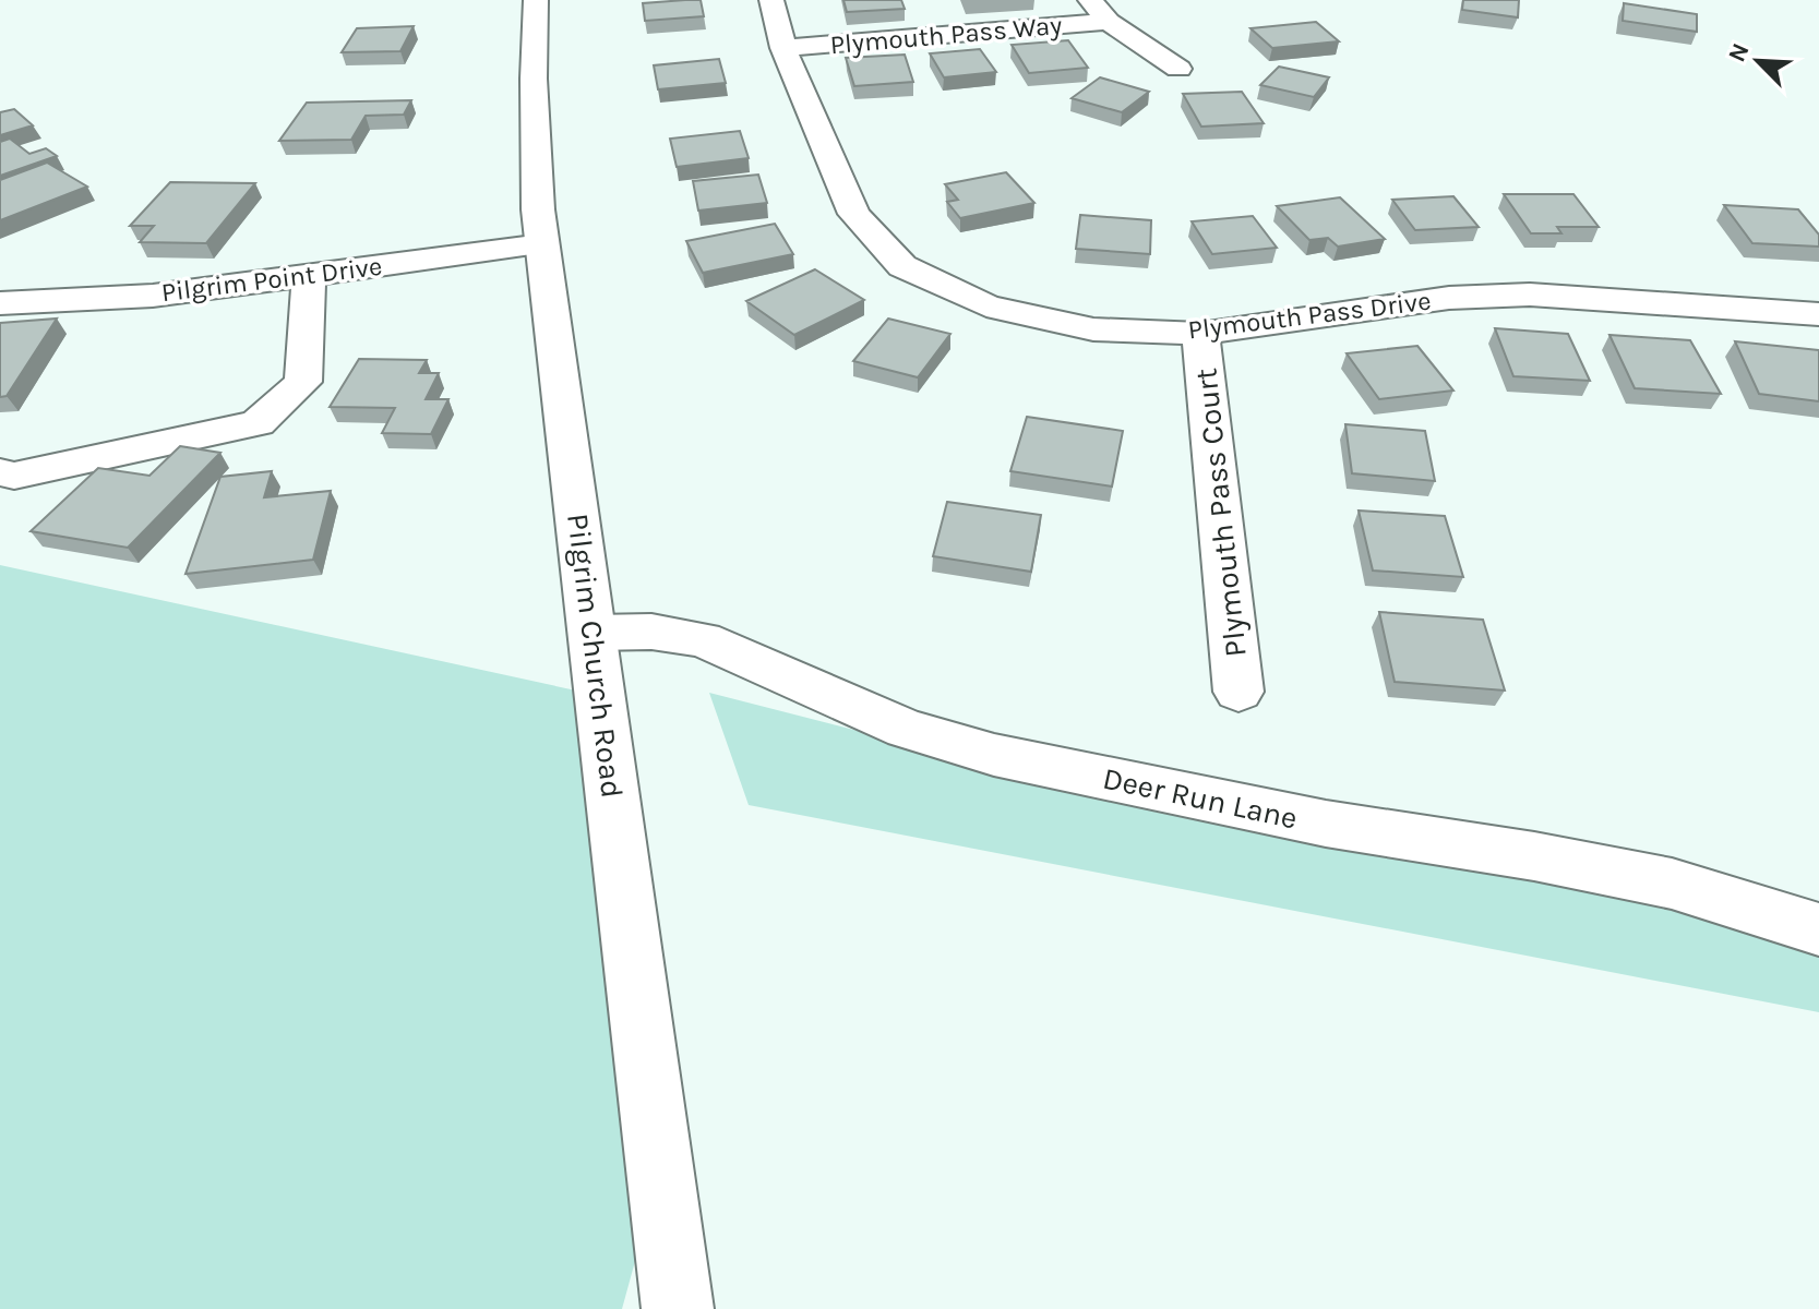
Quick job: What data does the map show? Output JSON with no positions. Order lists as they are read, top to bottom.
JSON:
{
  "streets": {
    "street": [
      "Plymouth Pass Way",
      "Pilgrim Point Drive",
      "Plymouth Pass Drive",
      "Plymouth Pass Court",
      "Pilgrim Church Road",
      "Deer Run Lane"
    ]
  },
  "crossings": [
    ["Plymouth Pass Way", "Plymouth Pass Drive"],
    ["Pilgrim Point Drive", "Pilgrim Church Road"],
    ["Plymouth Pass Drive", "Plymouth Pass Court"],
    ["Pilgrim Church Road", "Deer Run Lane"]
  ],
  "north": "top left"
}
